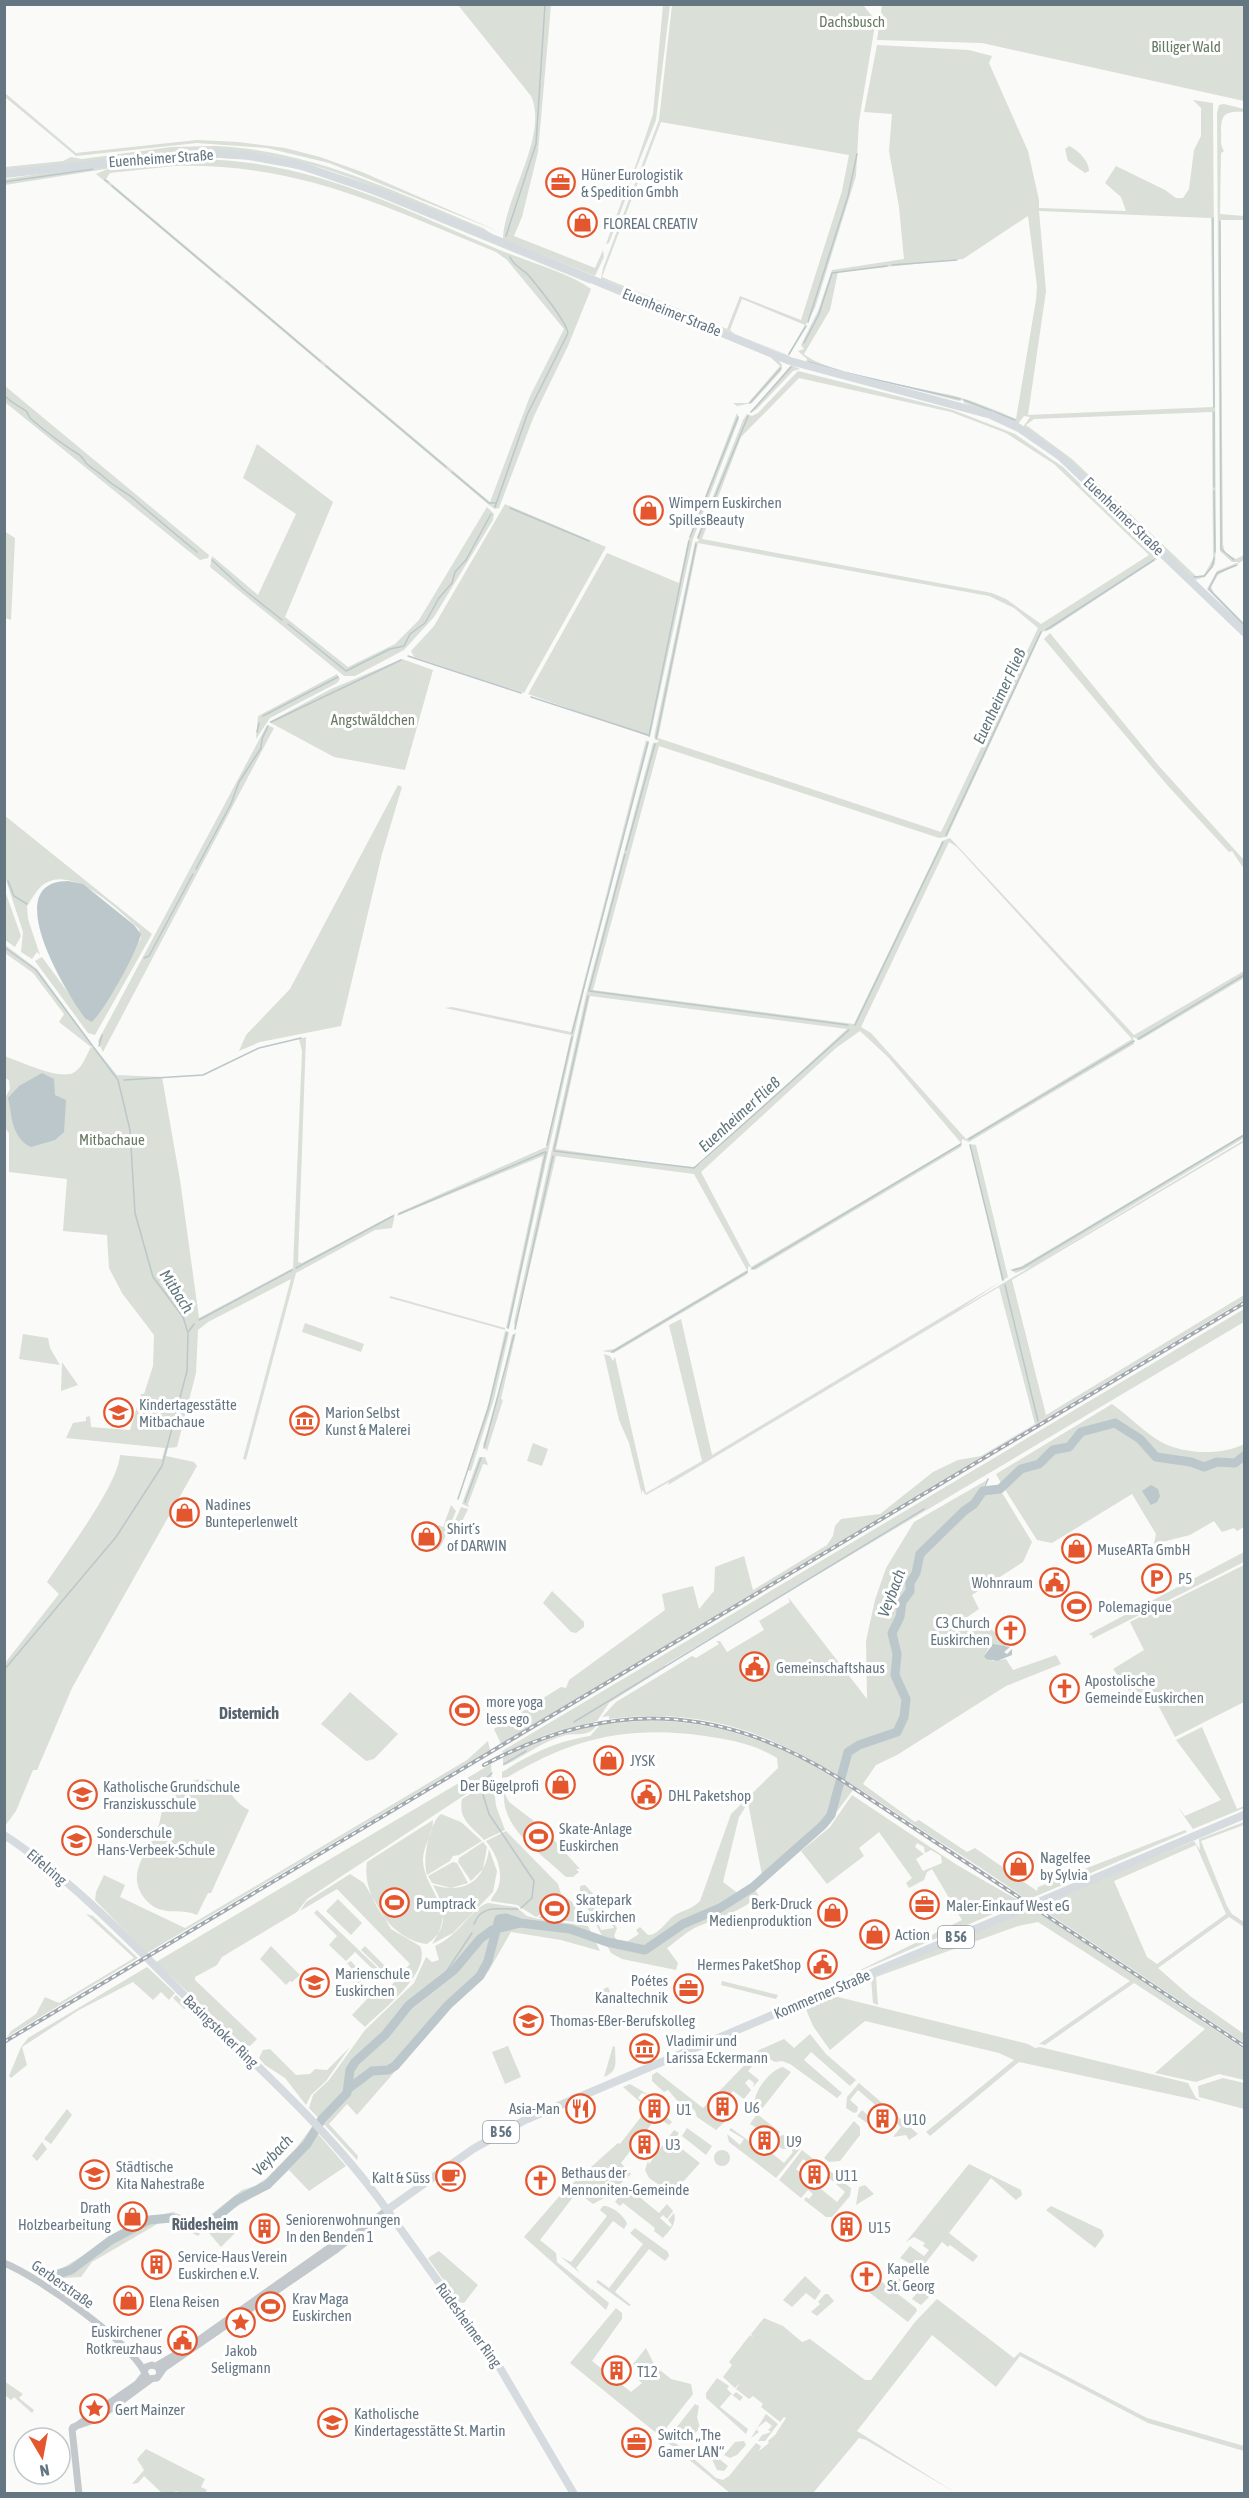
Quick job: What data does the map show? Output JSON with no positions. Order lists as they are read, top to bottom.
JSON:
{
  "streets": {
    "main road": [
      "Euenheimer Straße",
      "Eifelring",
      "B 56",
      "Kommerner Straße",
      "Basingstoker Ring",
      "Rüdesheimer Ring"
    ],
    "street": ["Gerberstraße"]
  },
  "crossings": [
    ["Eifelring", "Basingstoker Ring"],
    ["Kommerner Straße", "Gerberstraße"],
    ["Kommerner Straße", "Rüdesheimer Ring"],
    ["Basingstoker Ring", "Rüdesheimer Ring"]
  ],
  "districts": ["Disternich", "Rüdesheim"],
  "water": ["Euenheimer Fließ", "Mitbach", "Veybach"],
  "parks": [
    "Dachsbusch",
    "Billiger Wald",
    "Angstwäldchen",
    "Mitbachaue"
  ],
  "places": {
    "office": [
      "Hüner Eurologistik & Spedition Gmbh",
      "Maler-Einkauf West eG",
      "Poétes Kanaltechnik",
      "Switch „The Gamer LAN“"
    ],
    "shop": [
      "FLOREAL CREATIV",
      "Wimpern Euskirchen SpillesBeauty",
      "Nadines Bunteperlenwelt",
      "Shirt´s of DARWIN",
      "MuseARTa GmbH",
      "JYSK",
      "Der Bügelprofi",
      "Nagelfee by Sylvia",
      "Berk-Druck Medienproduktion",
      "Action",
      "Drath Holzbearbeitung",
      "Elena Reisen"
    ],
    "school or university": [
      "Kindertagesstätte Mitbachaue",
      "Katholische Grundschule Franziskusschule",
      "Sonderschule Hans-Verbeek-Schule",
      "Marienschule Euskirchen",
      "Thomas-Eßer-Berufskolleg",
      "Städtische Kita Nahestraße",
      "Katholische Kindertagesstätte St. Martin"
    ],
    "museum": ["Marion Selbst Kunst & Malerei", "Vladimir und Larissa Eckermann"],
    "parking": ["P5"],
    "public building": [
      "Wohnraum",
      "Gemeinschaftshaus",
      "DHL Paketshop",
      "Hermes PaketShop",
      "Euskirchener Rotkreuzhaus"
    ],
    "sports": [
      "Polemagique",
      "more yoga less ego",
      "Skate-Anlage Euskirchen",
      "Pumptrack",
      "Skatepark Euskirchen",
      "Krav Maga Euskirchen"
    ],
    "church": [
      "C3 Church Euskirchen",
      "Apostolische Gemeinde Euskirchen",
      "Bethaus der Mennoniten-Gemeinde",
      "Kapelle St. Georg"
    ],
    "building": [
      "U6",
      "U1",
      "U10",
      "U9",
      "U3",
      "U11",
      "U15",
      "Seniorenwohnungen In den Benden 1",
      "Service-Haus Verein Euskirchen e.V.",
      "T12"
    ],
    "restaurant": ["Asia-Man"],
    "cafe": ["Kalt & Süss"],
    "place": ["Jakob Seligmann", "Gert Mainzer"]
  },
  "north": "bottom"
}
